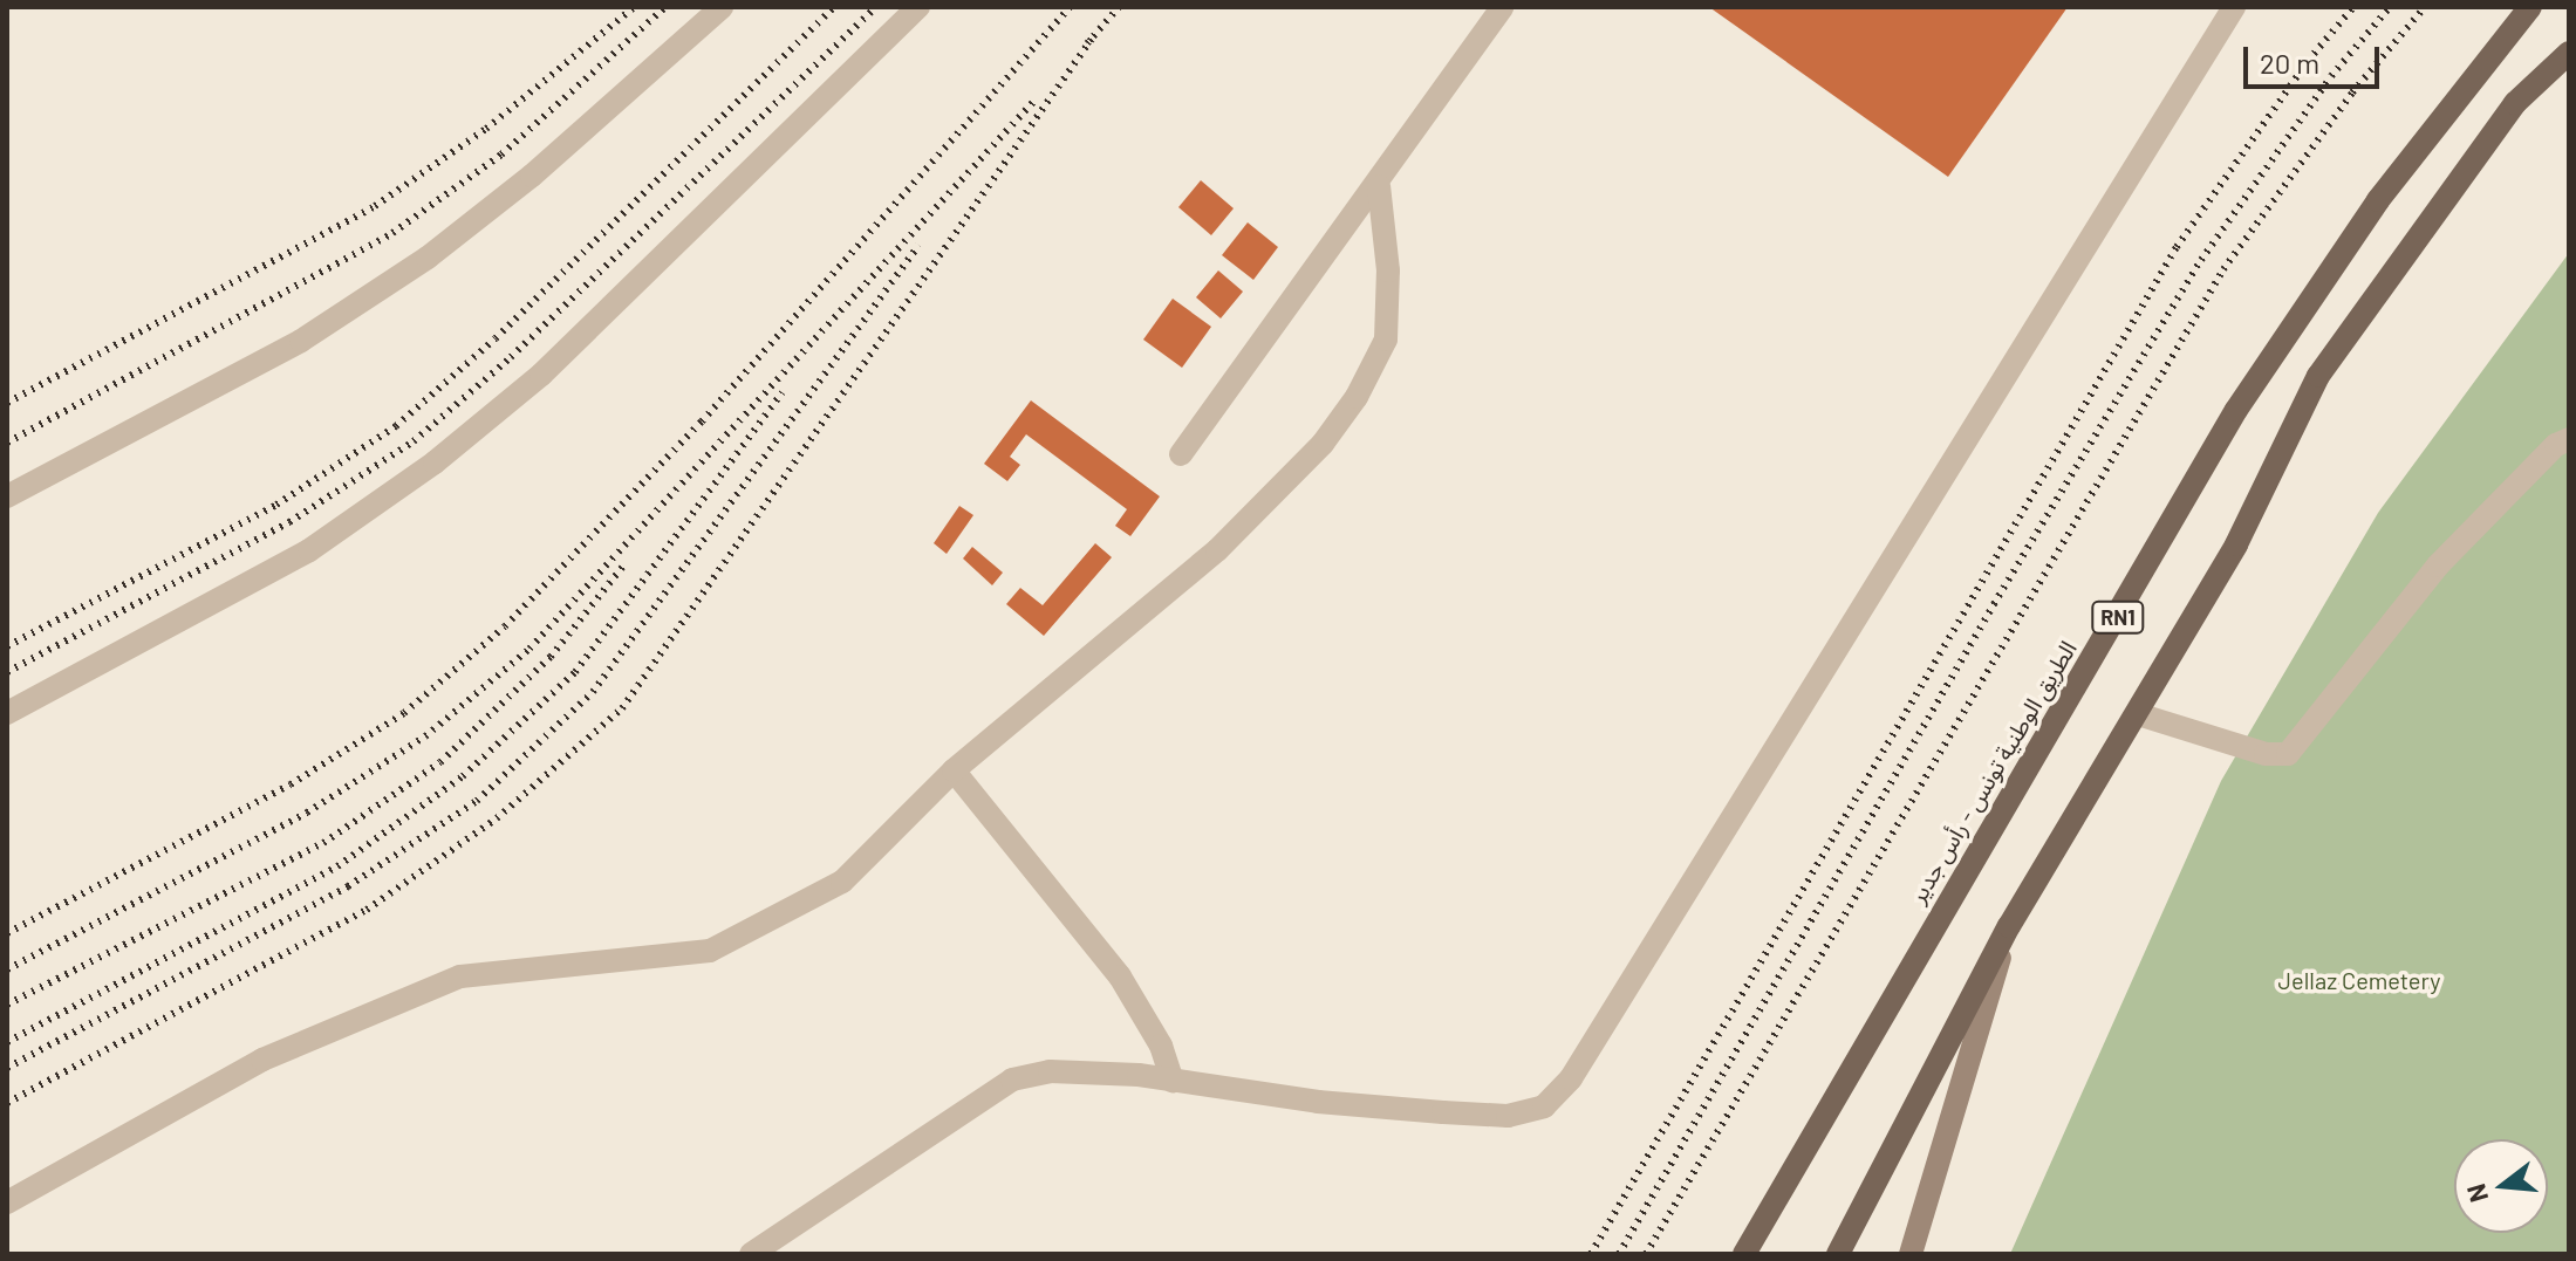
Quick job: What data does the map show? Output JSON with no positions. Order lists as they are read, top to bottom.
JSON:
{
  "streets": {
    "main road": ["RN1", "الطريق الوطنية تونس - رأس جدير"]
  },
  "parks": ["Jellaz Cemetery"],
  "scale_bar": "20 m",
  "north": "left"
}
